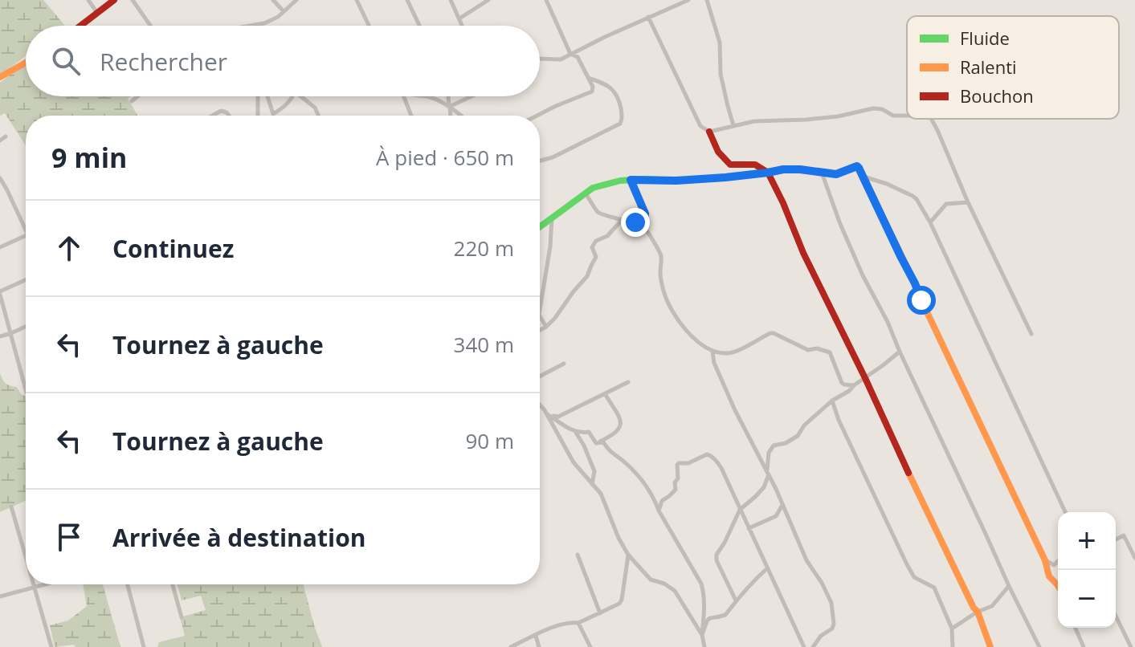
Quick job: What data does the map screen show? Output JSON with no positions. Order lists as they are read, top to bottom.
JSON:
{
  "legend": ["Fluide", "Ralenti", "Bouchon"],
  "page": {
    "search": "Rechercher",
    "heading": ["9 min", "À pied · 650 m"],
    "list": [
      ["Continuez", "220 m"],
      ["Tournez à gauche", "340 m"],
      ["Tournez à gauche", "90 m"],
      "Arrivée à destination"
    ],
    "map_buttons": ["+", "−"]
  }
}
